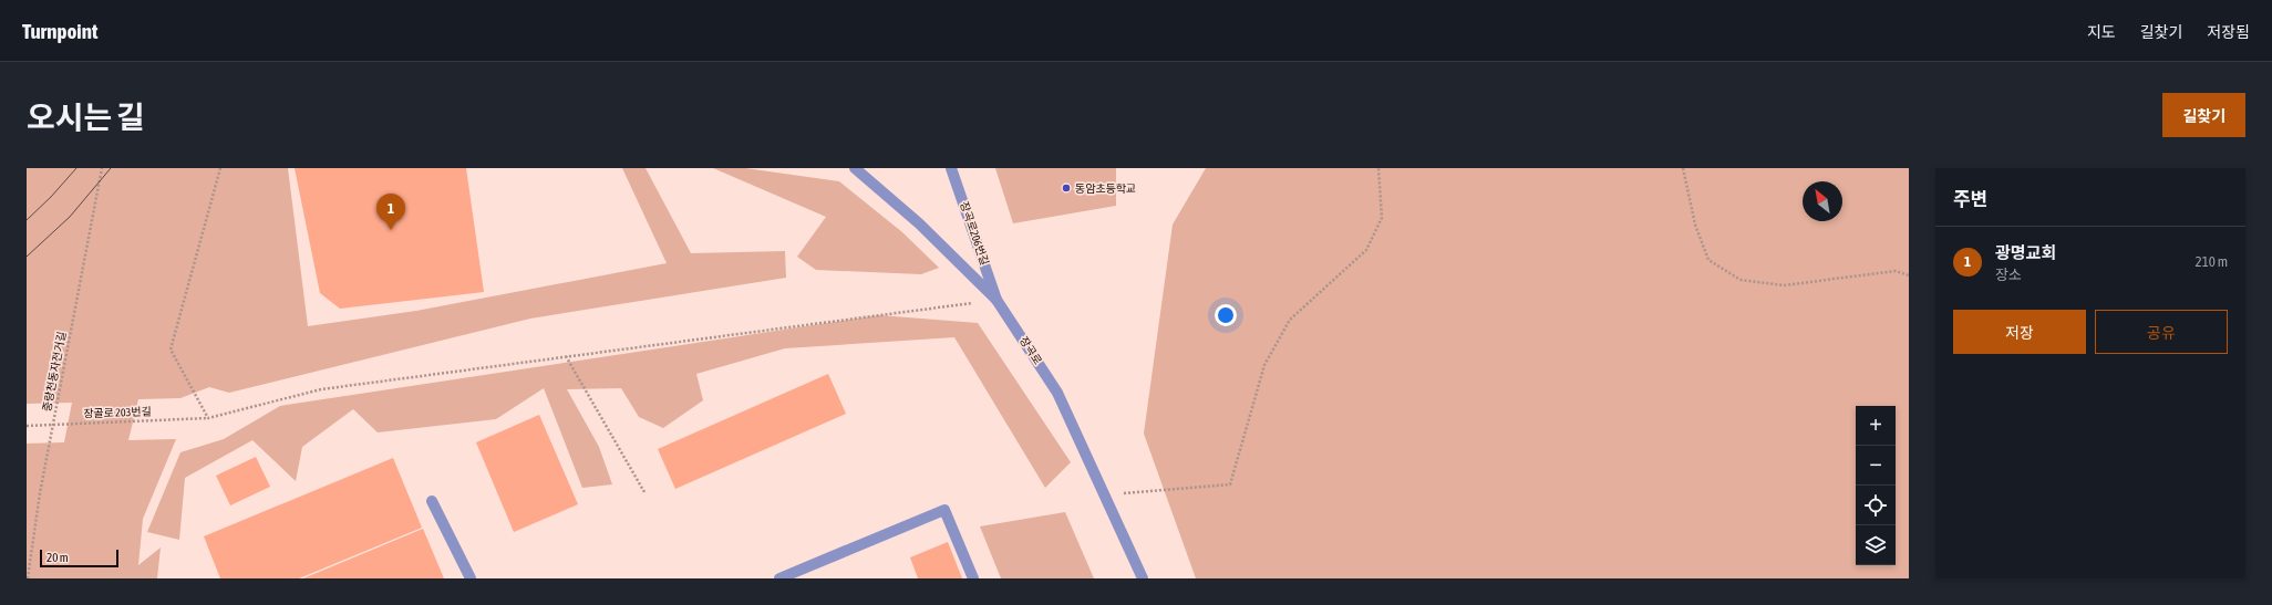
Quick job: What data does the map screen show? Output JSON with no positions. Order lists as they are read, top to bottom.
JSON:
{
  "streets": {
    "street": ["장곡로206번길", "장곡로"],
    "path": ["중랑천동자전거길", "장골로 203번길"]
  },
  "crossings": [
    ["장곡로206번길", "장곡로"],
    ["장곡로206번길", "장골로 203번길"],
    ["장곡로", "장골로 203번길"]
  ],
  "places": ["동암초등학교"],
  "scale_bar": "20 m",
  "north": "top left",
  "page": {
    "header": "Turnpoint",
    "nav": ["지도", "길찾기", "저장됨"],
    "title": "오시는 길",
    "buttons": [
      "길찾기",
      ["저장", "공유"]
    ],
    "heading": "주변",
    "pins": "1",
    "list": [
      {
        "mark": "1",
        "name": "광명교회",
        "note": "장소",
        "value": "210 m"
      }
    ],
    "map_buttons": ["+", "−"],
    "scale": "20 m"
  }
}
